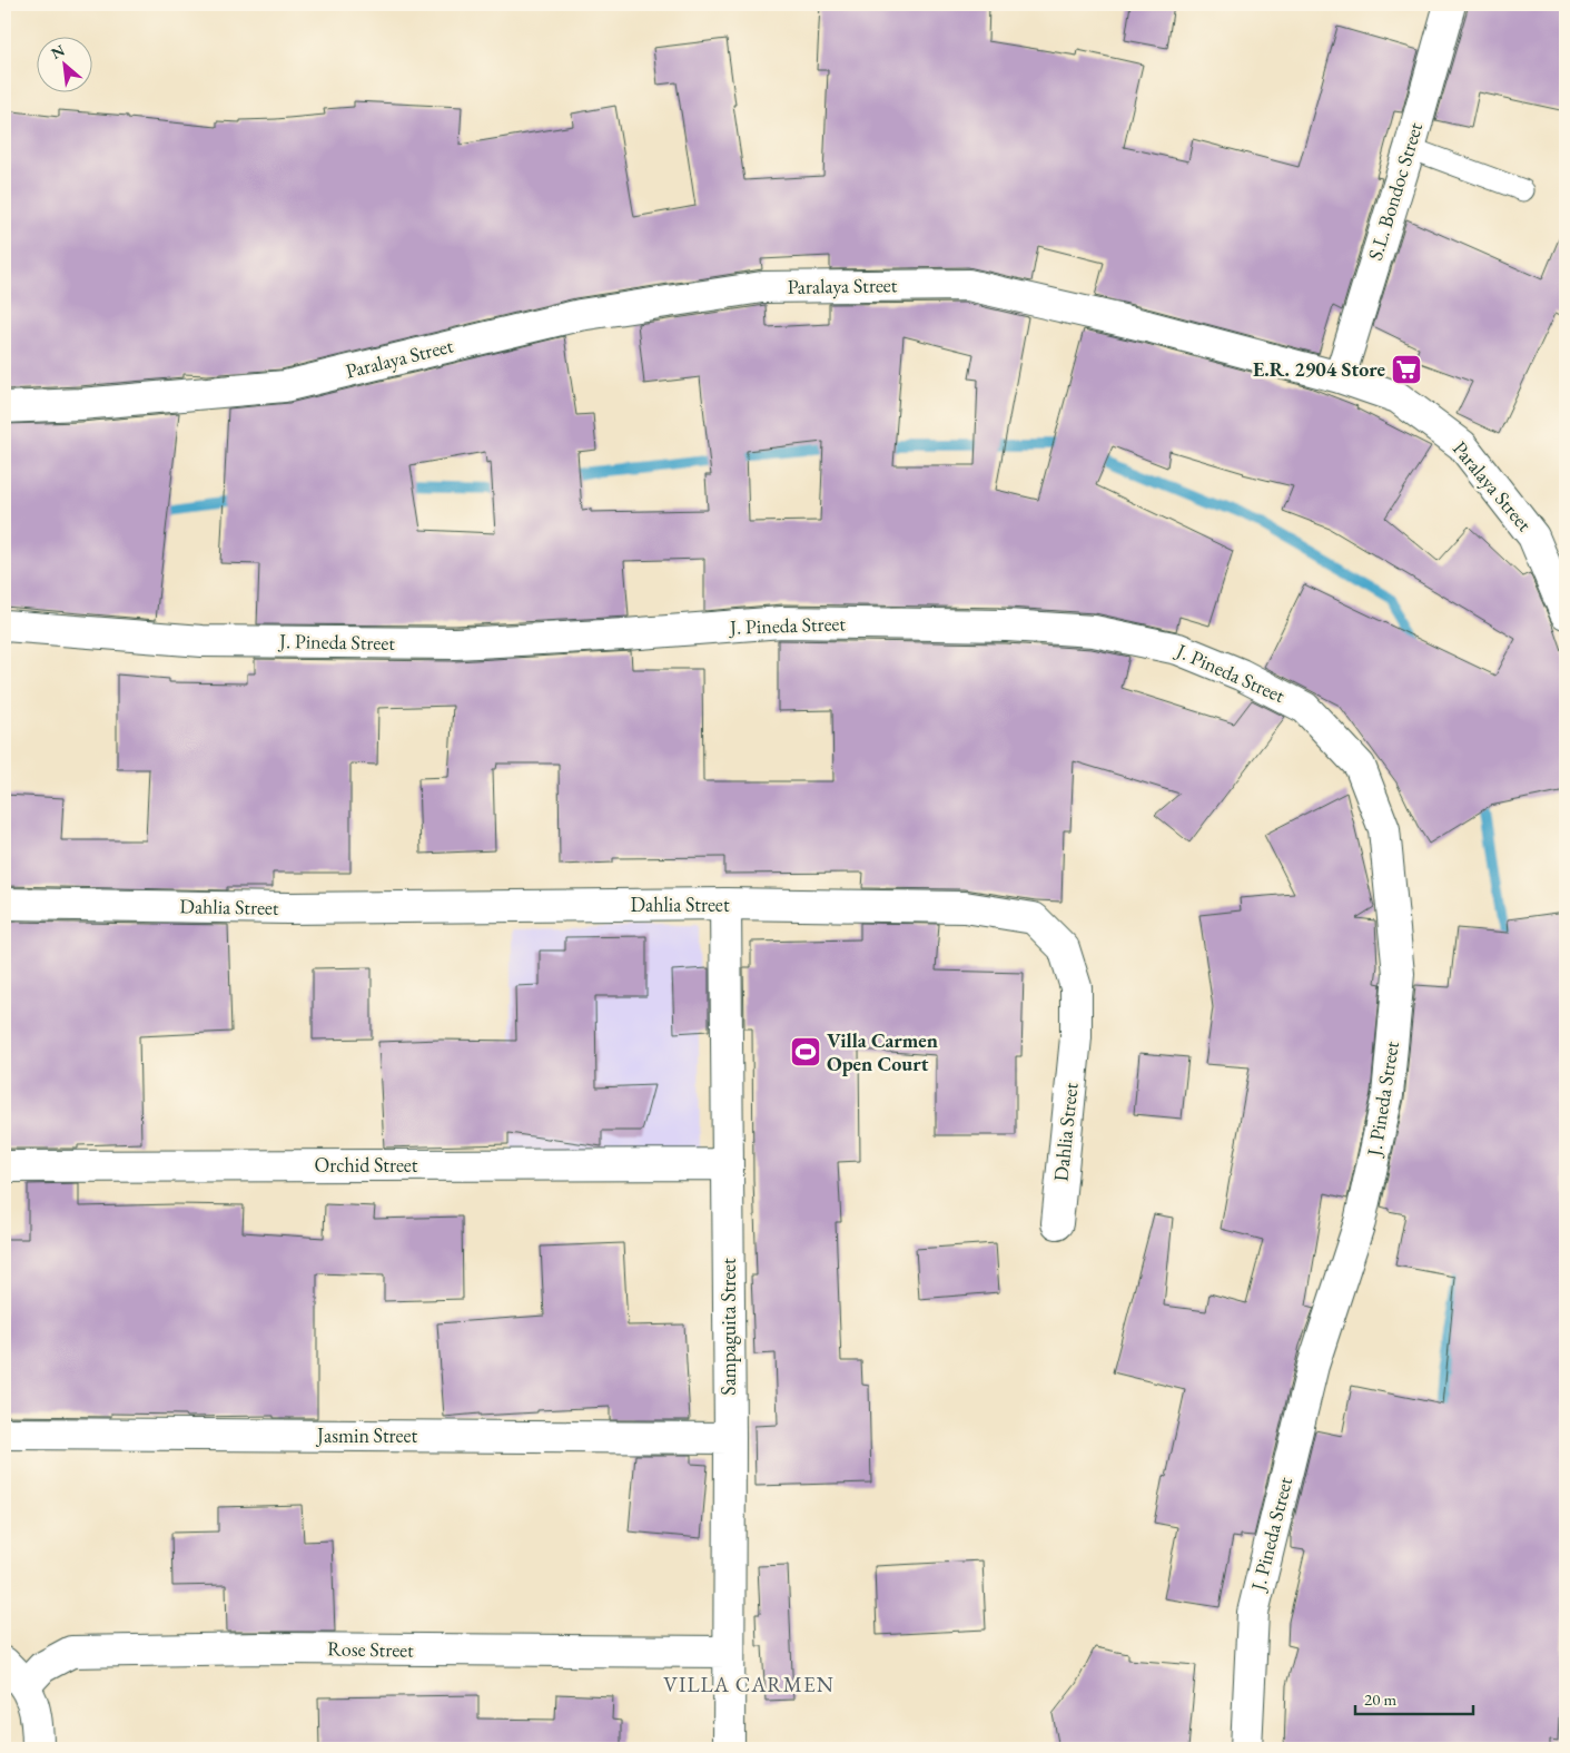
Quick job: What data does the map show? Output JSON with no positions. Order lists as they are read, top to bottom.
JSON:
{
  "streets": {
    "street": [
      "S.L. Bondoc Street",
      "Paralaya Street",
      "J. Pineda Street",
      "Dahlia Street",
      "Orchid Street",
      "Sampaguita Street",
      "Jasmin Street",
      "Rose Street"
    ]
  },
  "crossings": [
    ["S.L. Bondoc Street", "Paralaya Street"],
    ["Dahlia Street", "Sampaguita Street"],
    ["Orchid Street", "Sampaguita Street"],
    ["Sampaguita Street", "Jasmin Street"],
    ["Sampaguita Street", "Rose Street"]
  ],
  "districts": ["VILLA CARMEN"],
  "places": {
    "supermarket": ["E.R. 2904 Store"],
    "sports": ["Villa Carmen Open Court"]
  },
  "scale_bar": "20 m",
  "north": "top left"
}
